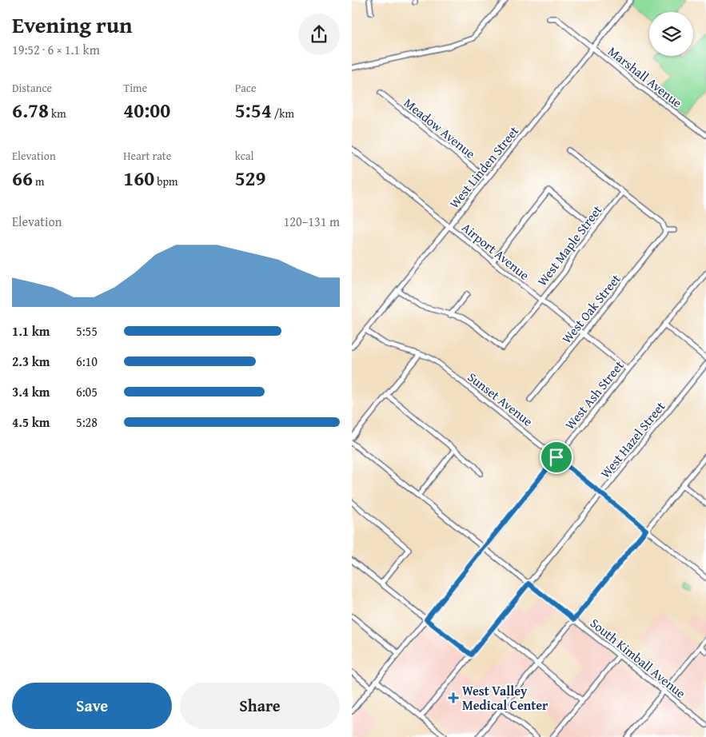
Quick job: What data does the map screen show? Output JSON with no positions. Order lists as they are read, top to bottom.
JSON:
{
  "streets": {
    "street": [
      "Marshall Avenue",
      "Meadow Avenue",
      "West Linden Street",
      "West Maple Street",
      "Airport Avenue",
      "West Oak Street",
      "West Ash Street",
      "Sunset Avenue",
      "West Hazel Street",
      "South Kimball Avenue"
    ]
  },
  "crossings": [
    ["Marshall Avenue", "West Linden Street"],
    ["Meadow Avenue", "West Linden Street"],
    ["West Linden Street", "Airport Avenue"],
    ["West Linden Street", "Sunset Avenue"],
    ["West Maple Street", "Airport Avenue"],
    ["Airport Avenue", "West Oak Street"],
    ["Airport Avenue", "West Ash Street"],
    ["West Ash Street", "Sunset Avenue"],
    ["West Ash Street", "South Kimball Avenue"],
    ["Sunset Avenue", "West Hazel Street"],
    ["West Hazel Street", "South Kimball Avenue"]
  ],
  "places": {
    "health": ["West Valley Medical Center"]
  },
  "page": {
    "heading": ["Evening run", "19:52 · 6 × 1.1 km"],
    "stats": [
      ["Distance", "6.78 km"],
      ["Time", "40:00"],
      ["Pace", "5:54 /km"],
      ["Elevation", "66 m"],
      ["Heart rate", "160 bpm"],
      ["kcal", "529"]
    ],
    "chart": ["Elevation", "120–131 m"],
    "list": [
      {
        "name": "1.1 km",
        "note": "5:55"
      },
      {
        "name": "2.3 km",
        "note": "6:10"
      },
      {
        "name": "3.4 km",
        "note": "6:05"
      },
      {
        "name": "4.5 km",
        "note": "5:28"
      }
    ],
    "buttons": ["Save", "Share"]
  }
}
